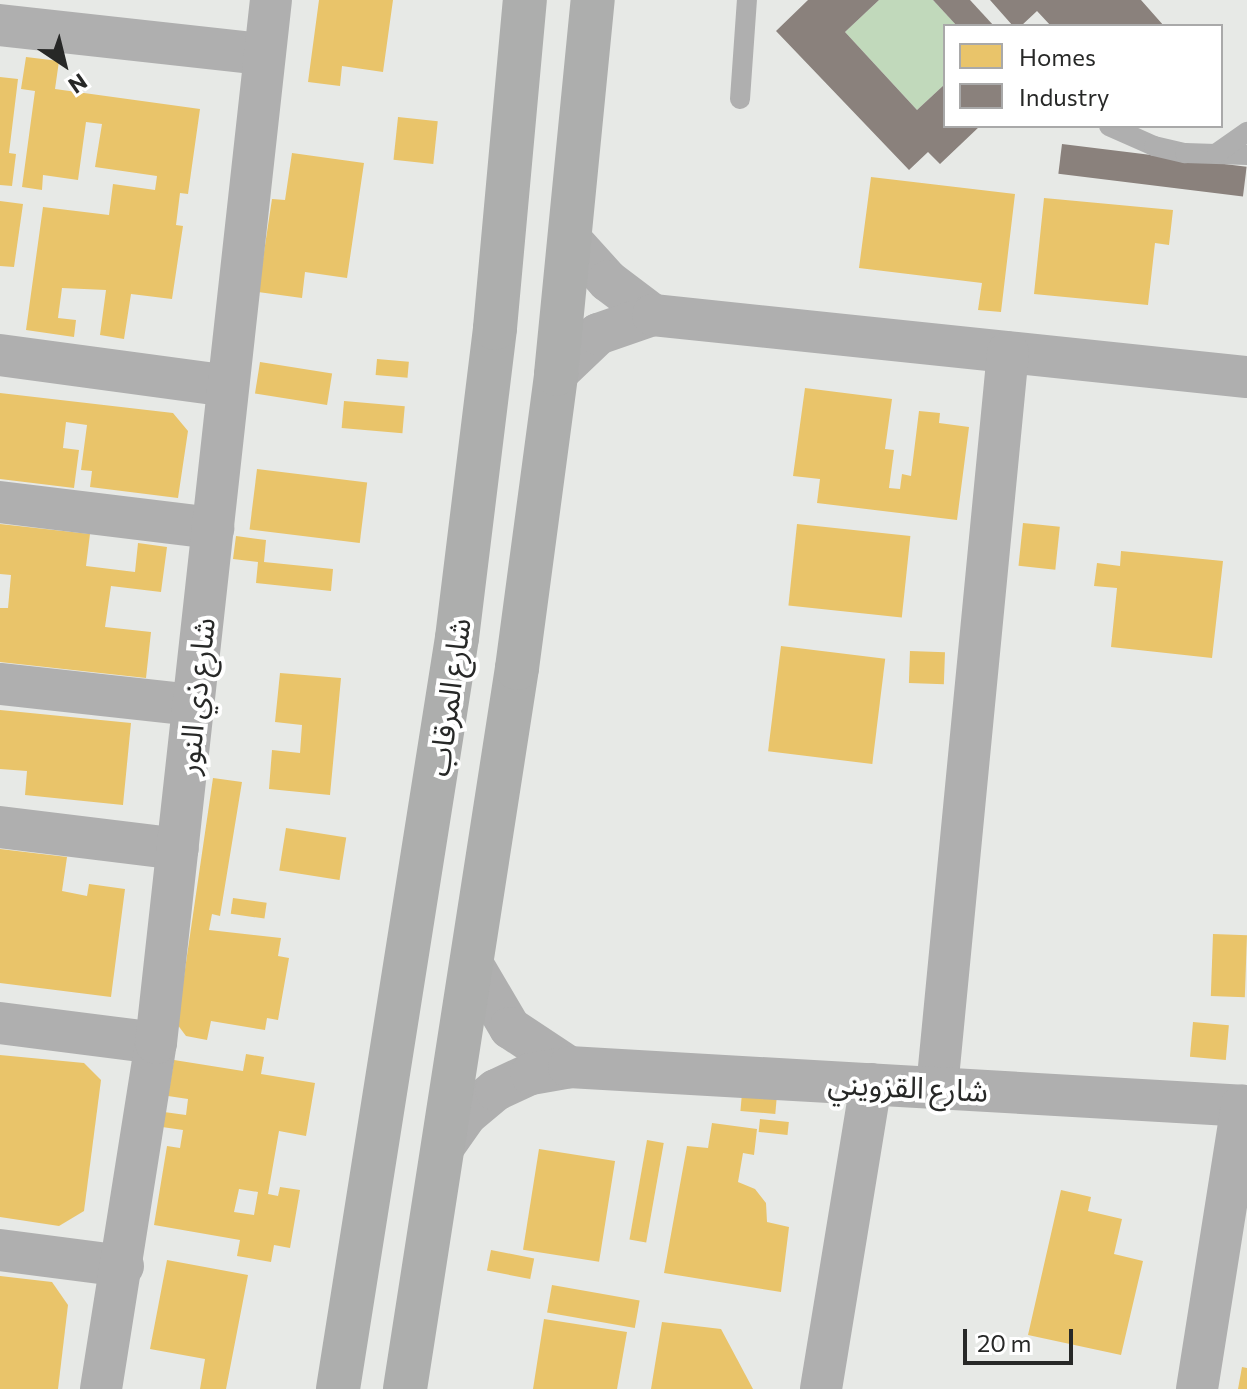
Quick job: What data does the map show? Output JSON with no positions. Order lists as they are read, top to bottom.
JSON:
{
  "streets": {
    "main road": ["شارع المرقاب"],
    "street": ["شارع ذي النور", "شارع القزويني"]
  },
  "legend": ["Homes", "Industry"],
  "scale_bar": "20 m",
  "north": "bottom right"
}
